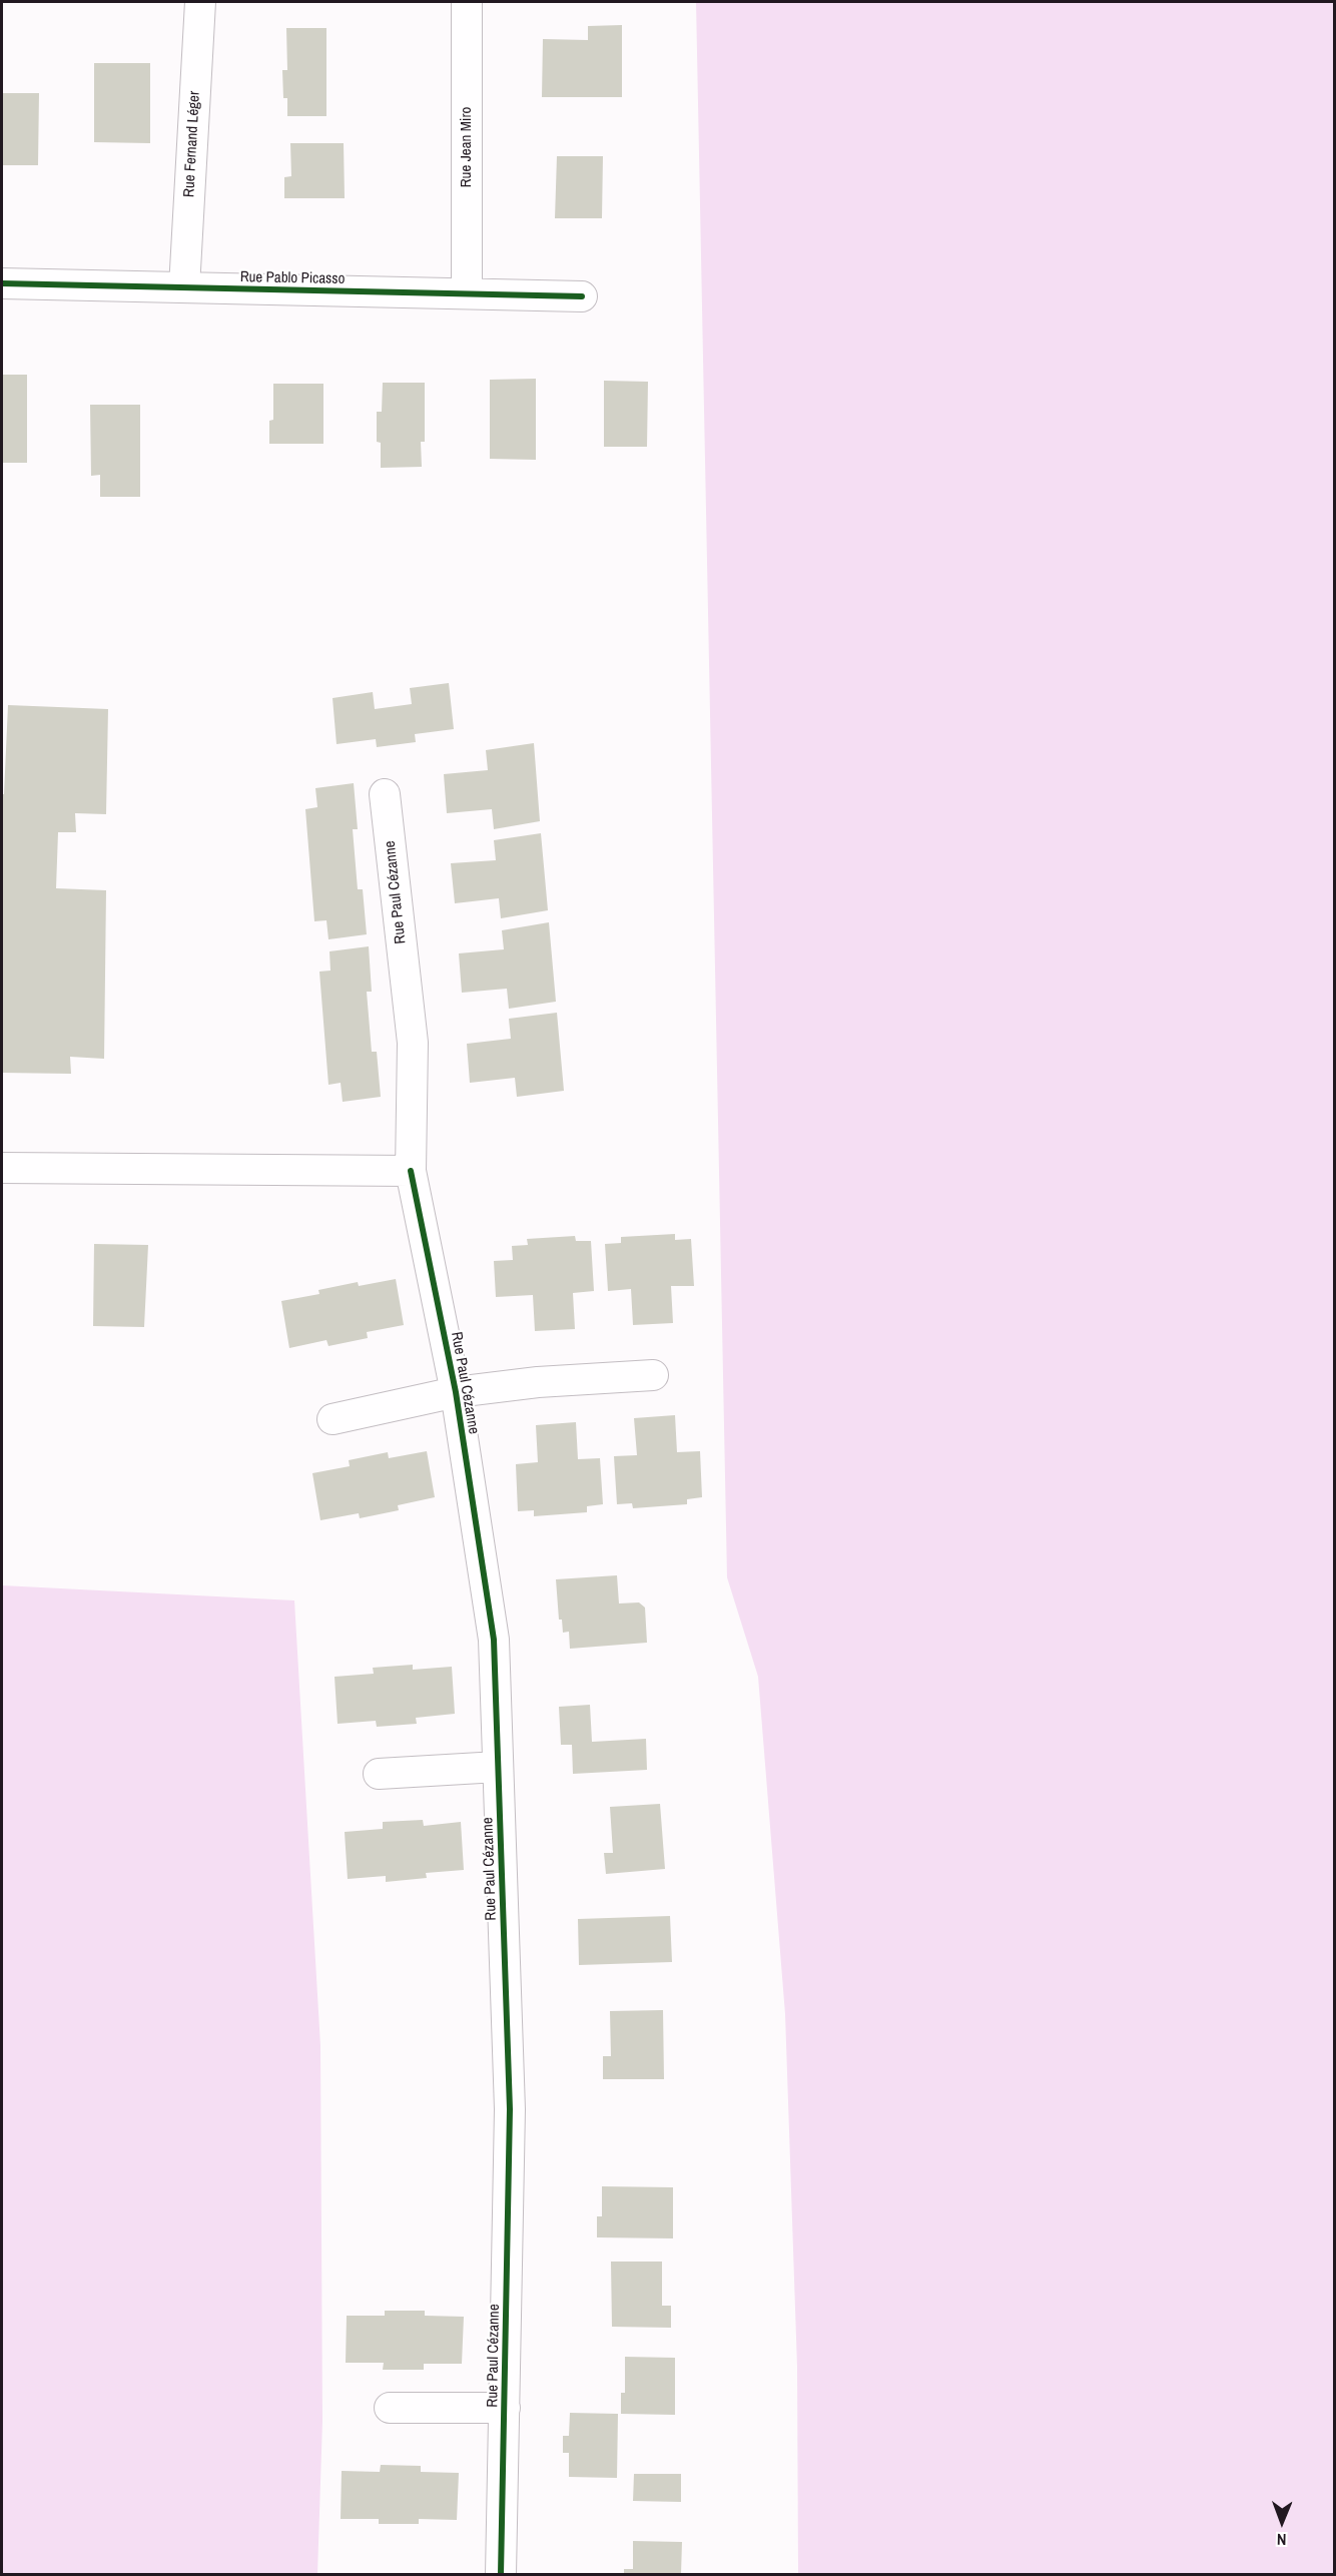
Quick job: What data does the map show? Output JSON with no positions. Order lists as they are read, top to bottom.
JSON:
{
  "streets": {
    "street": [
      "Rue Fernand Léger",
      "Rue Jean Miro",
      "Rue Pablo Picasso",
      "Rue Paul Cézanne"
    ]
  },
  "crossings": [
    ["Rue Fernand Léger", "Rue Pablo Picasso"],
    ["Rue Jean Miro", "Rue Pablo Picasso"]
  ],
  "north": "bottom"
}
